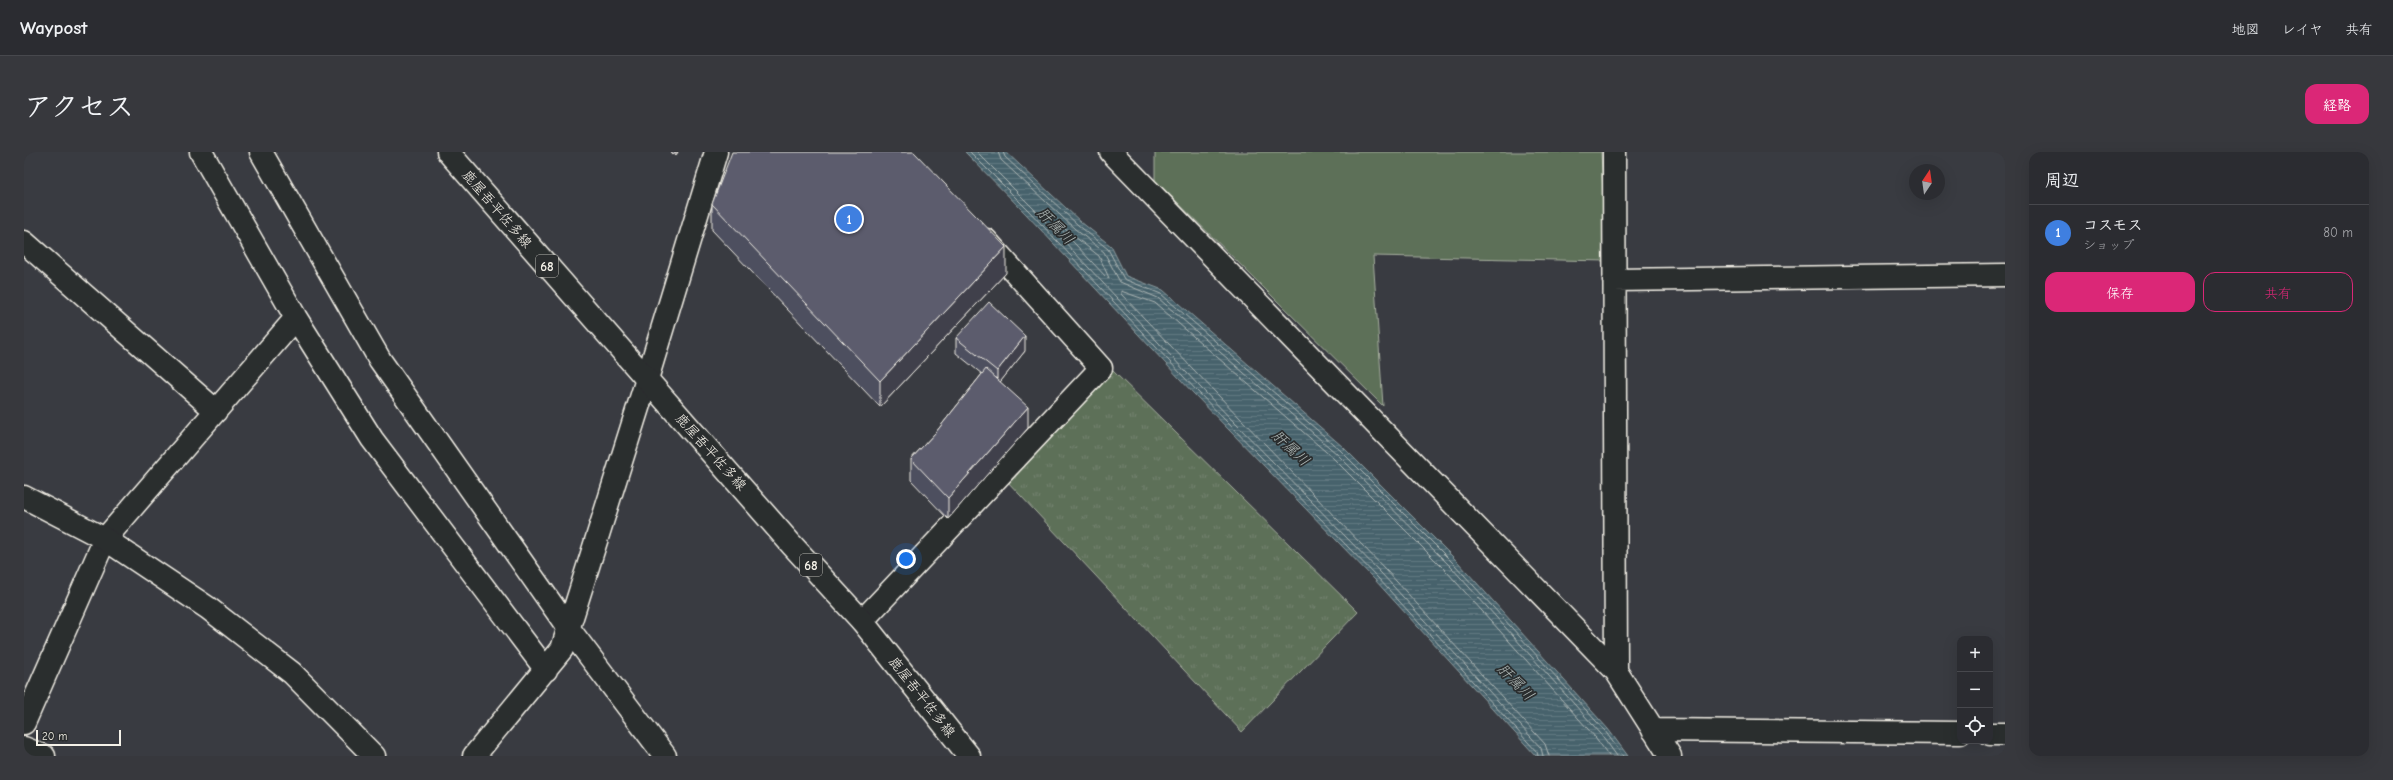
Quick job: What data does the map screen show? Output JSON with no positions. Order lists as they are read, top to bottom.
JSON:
{
  "streets": {
    "street": ["鹿屋吾平佐多線", "68"]
  },
  "water": ["肝属川"],
  "scale_bar": "20 m",
  "north": "top",
  "page": {
    "header": "Waypost",
    "nav": ["地図", "レイヤ", "共有"],
    "title": "アクセス",
    "buttons": [
      "経路",
      ["保存", "共有"]
    ],
    "heading": "周辺",
    "pins": "1",
    "list": [
      {
        "mark": "1",
        "name": "コスモス",
        "note": "ショップ",
        "value": "80 m"
      }
    ],
    "map_buttons": ["+", "−"],
    "scale": "20 m"
  }
}
